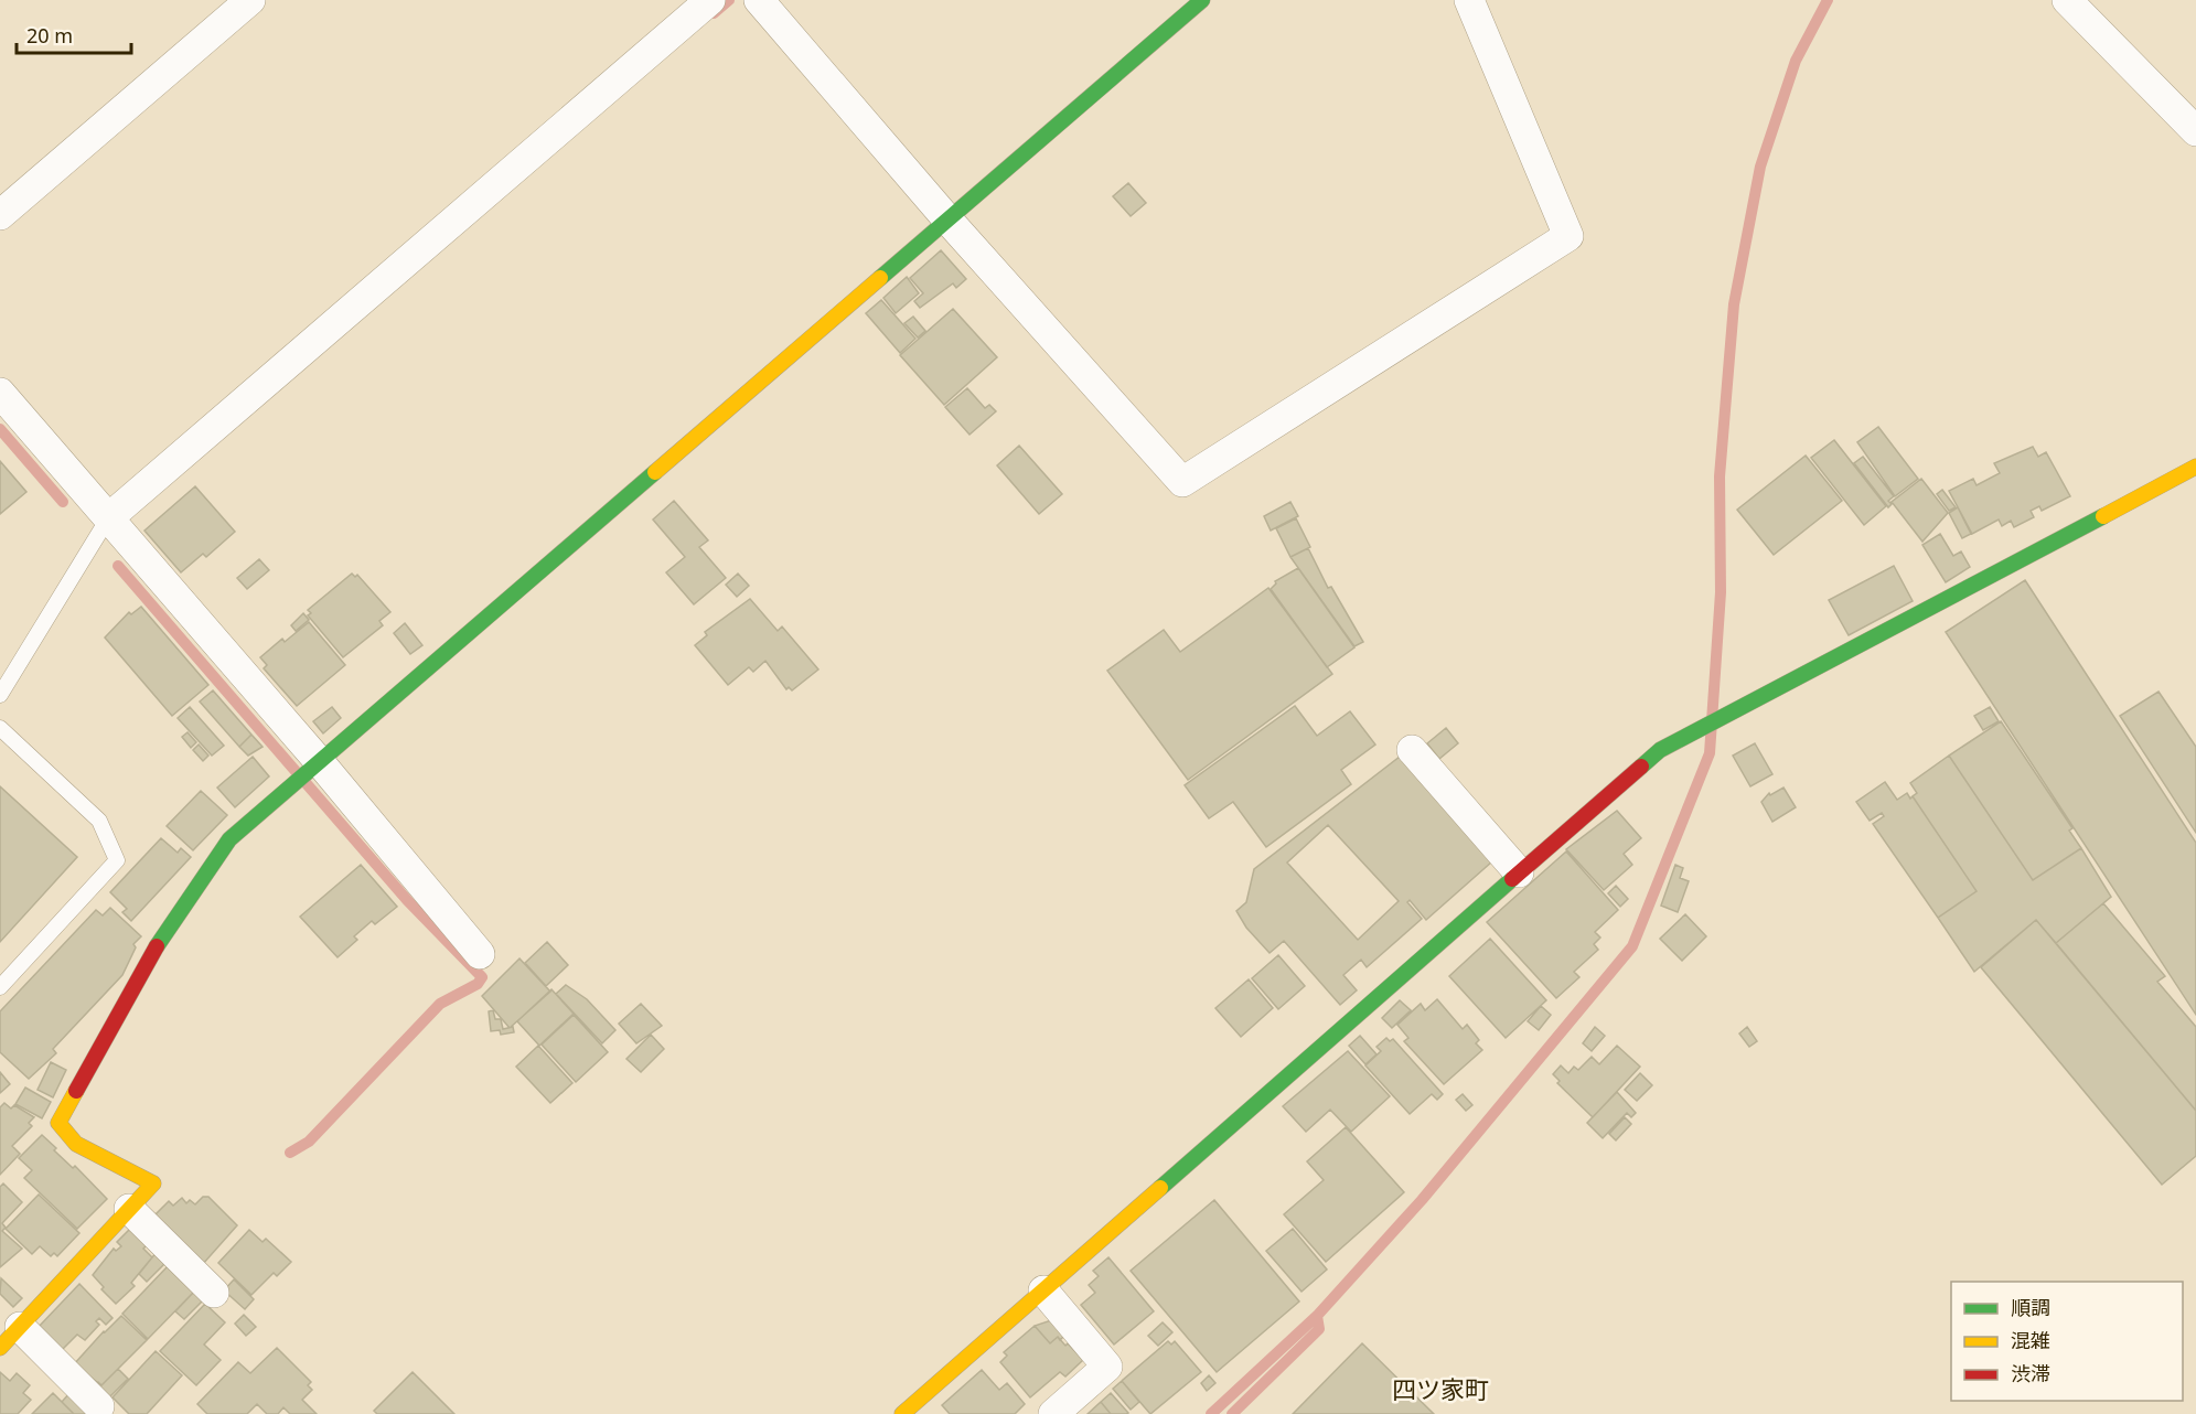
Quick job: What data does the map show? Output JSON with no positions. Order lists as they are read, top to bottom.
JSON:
{
  "districts": ["四ツ家町"],
  "legend": ["順調", "混雑", "渋滞"],
  "scale_bar": "20 m"
}
